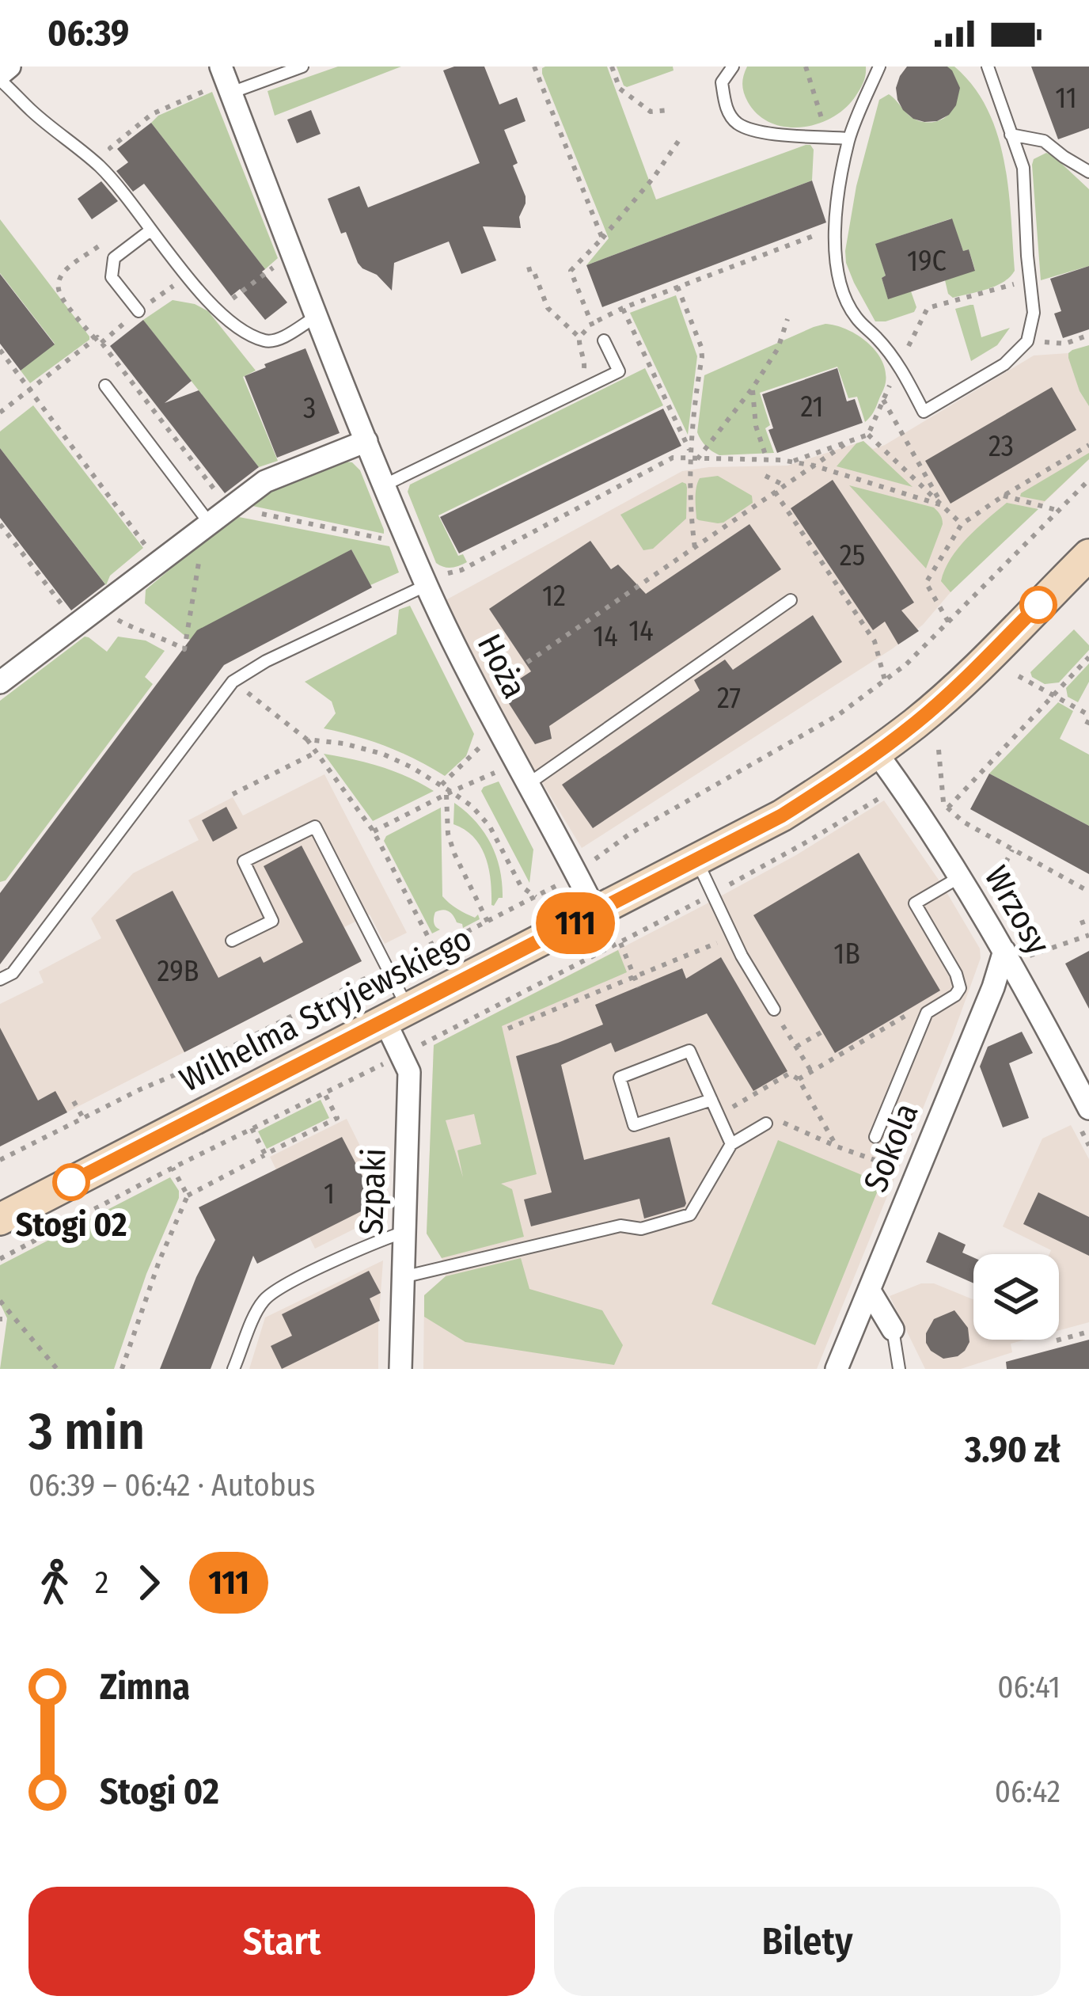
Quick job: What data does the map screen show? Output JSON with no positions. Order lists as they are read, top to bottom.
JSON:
{
  "streets": {
    "street": [
      "Hoża",
      "Wrzosy",
      "Wilhelma Stryjewskiego",
      "Sokola",
      "Szpaki"
    ]
  },
  "crossings": [
    ["Hoża", "Wilhelma Stryjewskiego"],
    ["Wrzosy", "Wilhelma Stryjewskiego"],
    ["Wrzosy", "Sokola"],
    ["Wilhelma Stryjewskiego", "Szpaki"]
  ],
  "places": ["Stogi 02"],
  "lines": ["bus line 111"],
  "house_numbers": [
    "11",
    "19C",
    "21",
    "3",
    "23",
    "25",
    "12",
    "14",
    "14",
    "27",
    "1B",
    "29B",
    "1"
  ],
  "page": {
    "status": "06:39",
    "on_map": "111",
    "heading": ["3 min", "06:39 – 06:42 · Autobus", "3.90 zł"],
    "legs": ["2", "111"],
    "list": [
      {
        "name": "Zimna",
        "value": "06:41"
      },
      {
        "name": "Stogi 02",
        "value": "06:42"
      }
    ],
    "buttons": ["Start", "Bilety"]
  }
}
